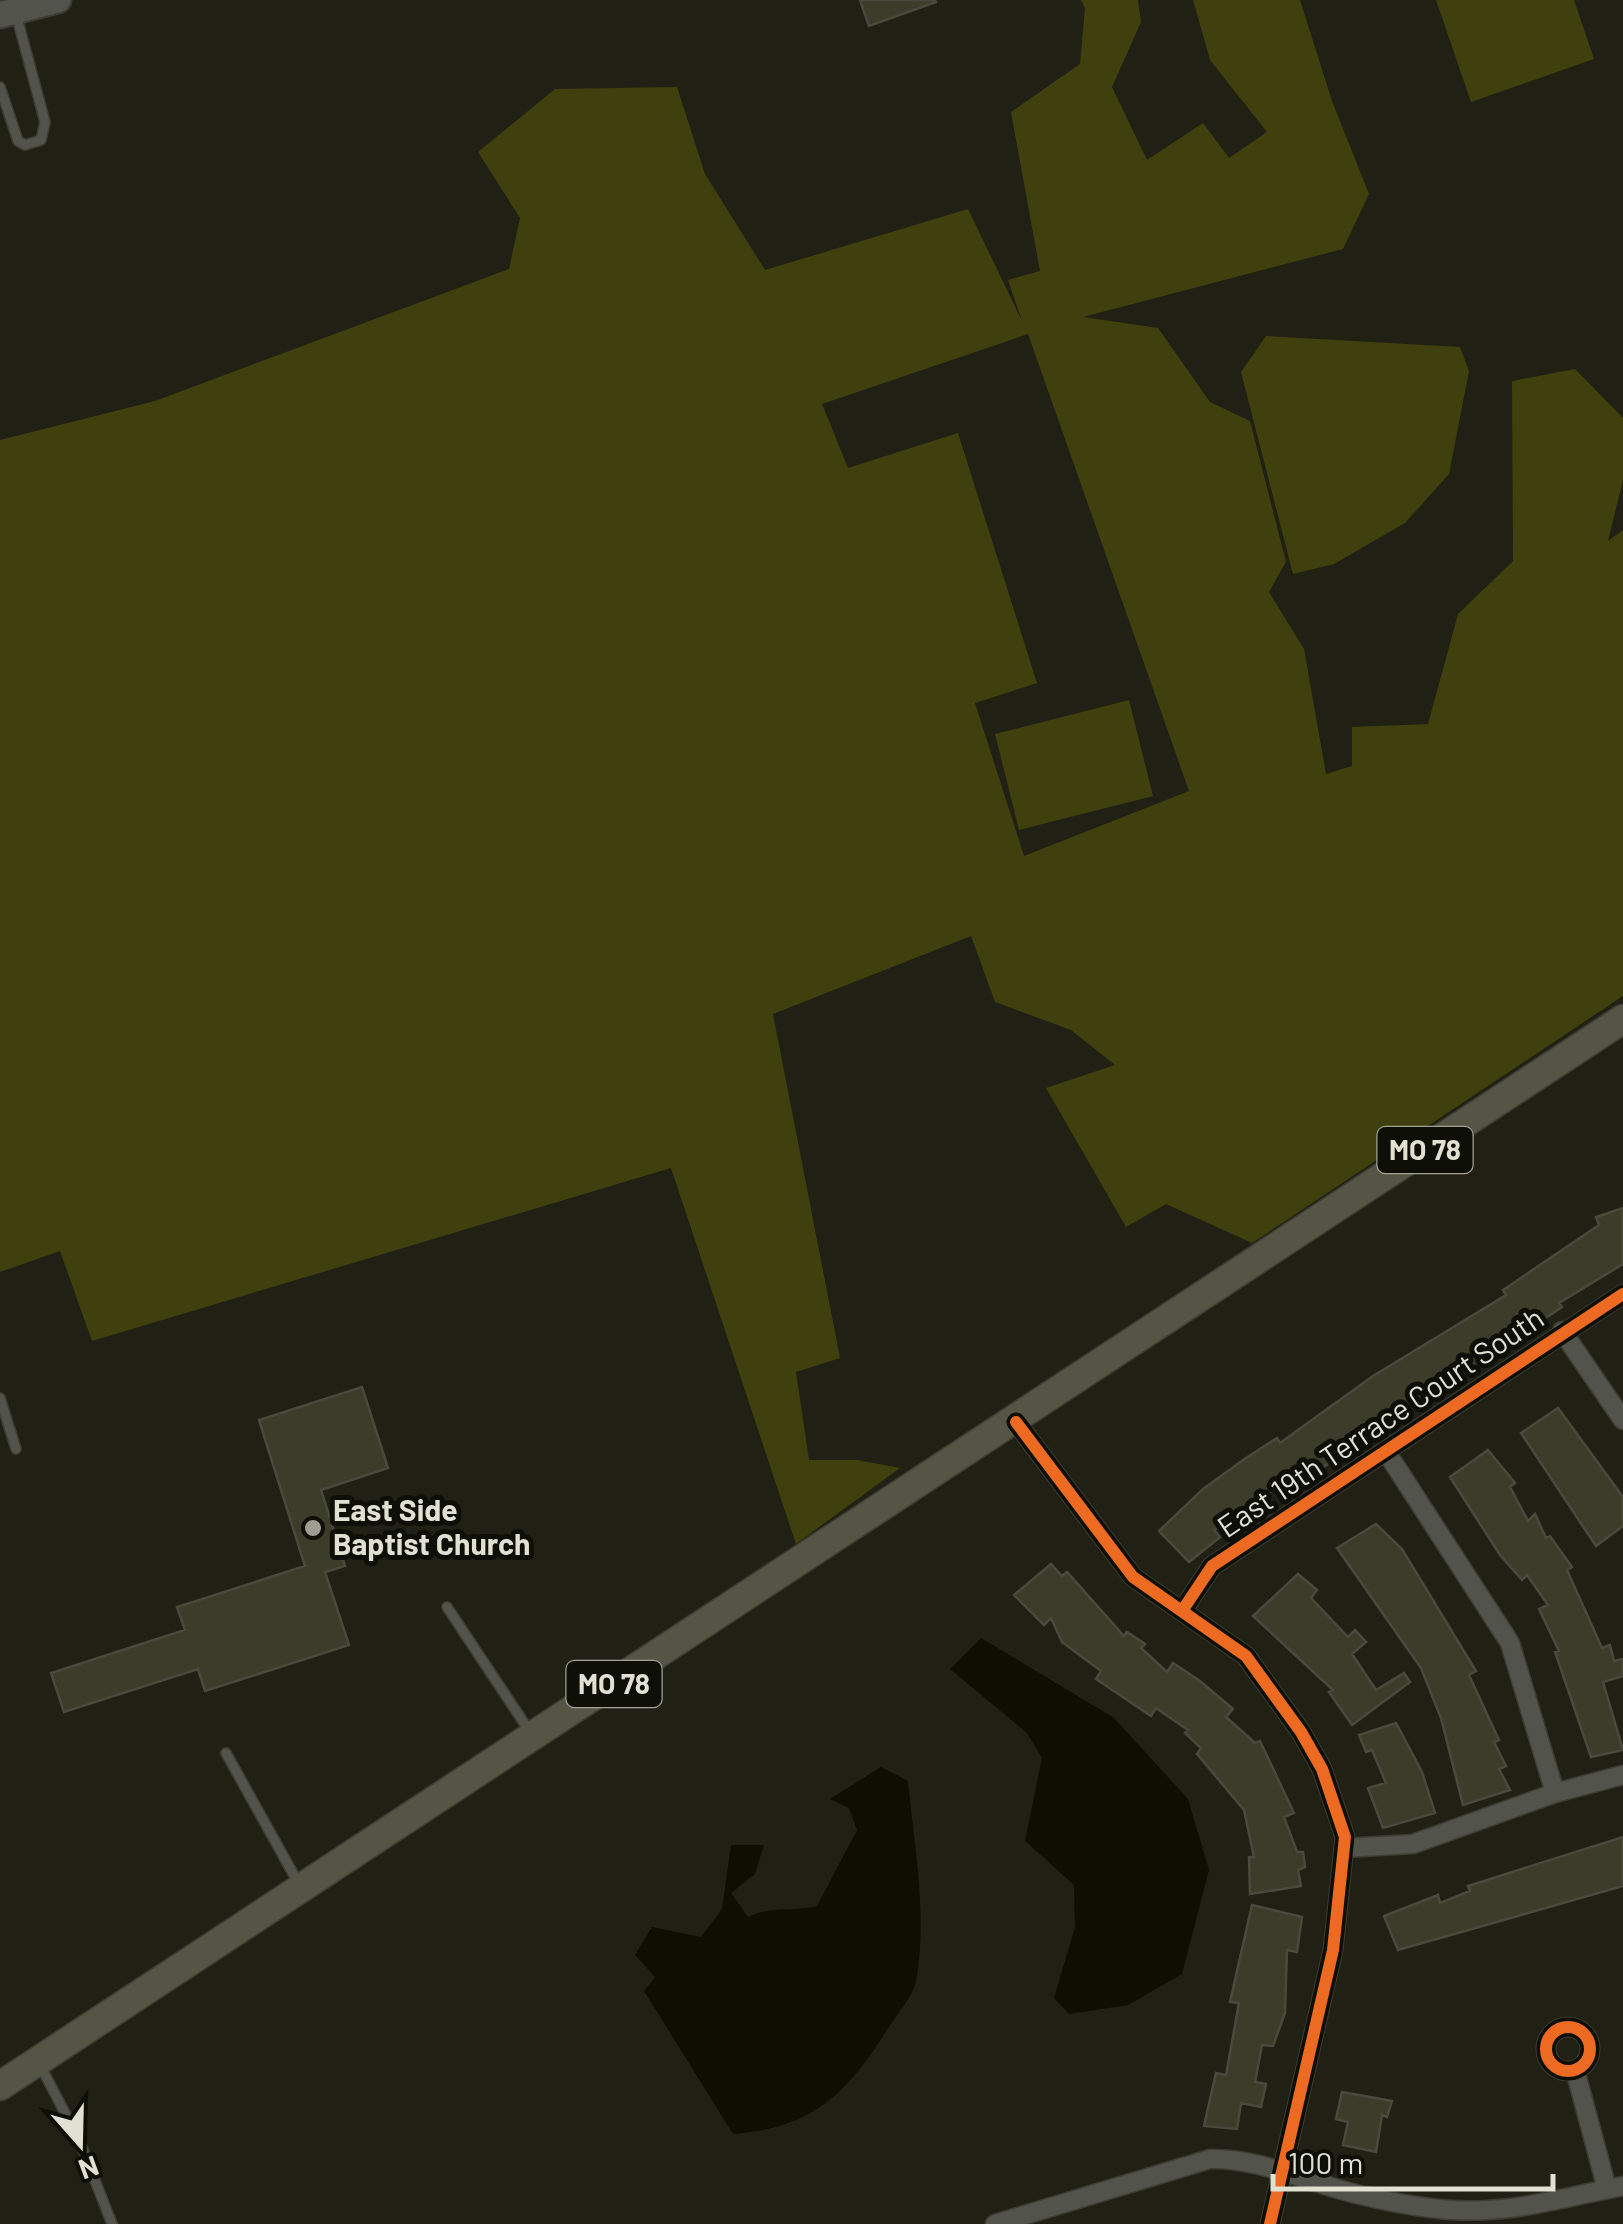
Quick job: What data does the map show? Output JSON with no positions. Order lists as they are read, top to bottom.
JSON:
{
  "streets": {
    "main road": ["MO 78"],
    "street": ["East 19th Terrace Court South"]
  },
  "places": ["East Side Baptist Church"],
  "scale_bar": "100 m",
  "north": "bottom"
}
